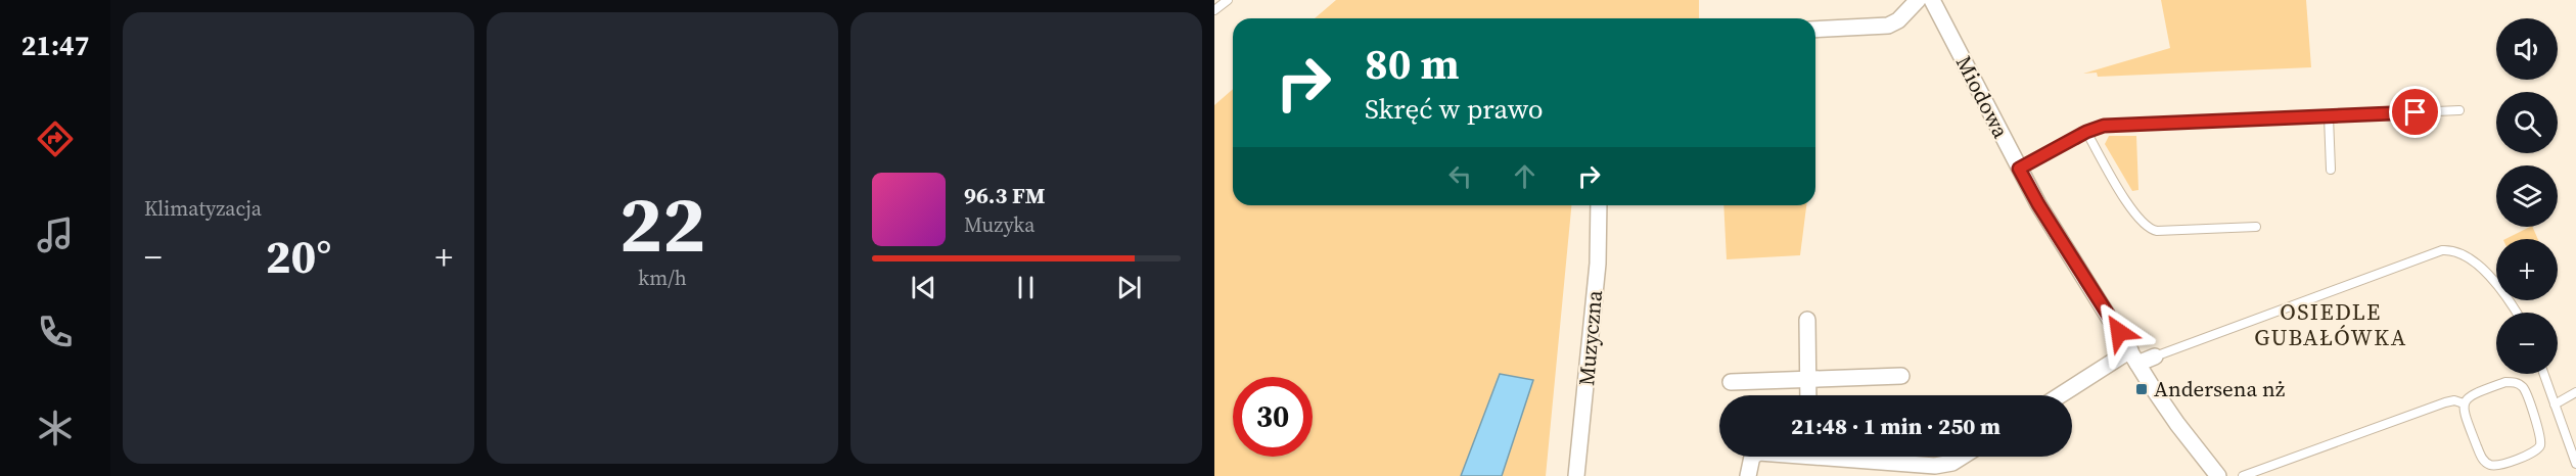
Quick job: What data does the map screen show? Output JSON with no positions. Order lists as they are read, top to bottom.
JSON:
{
  "streets": {
    "street": ["Miodowa", "Muzyczna"]
  },
  "districts": ["OSIEDLE GUBAŁÓWKA"],
  "places": {
    "transit": ["Andersena nż"]
  },
  "page": {
    "tabs": "21:47",
    "tile": [
      "Klimatyzacja",
      ["22", "km/h"]
    ],
    "map_buttons": ["+", "−"],
    "turn": ["80 m", "Skręć w prawo"],
    "song": ["96.3 FM", "Muzyka"],
    "heat": ["−", "20°", "+"],
    "limit": "30",
    "trip": "21:48 · 1 min · 250 m"
  }
}
